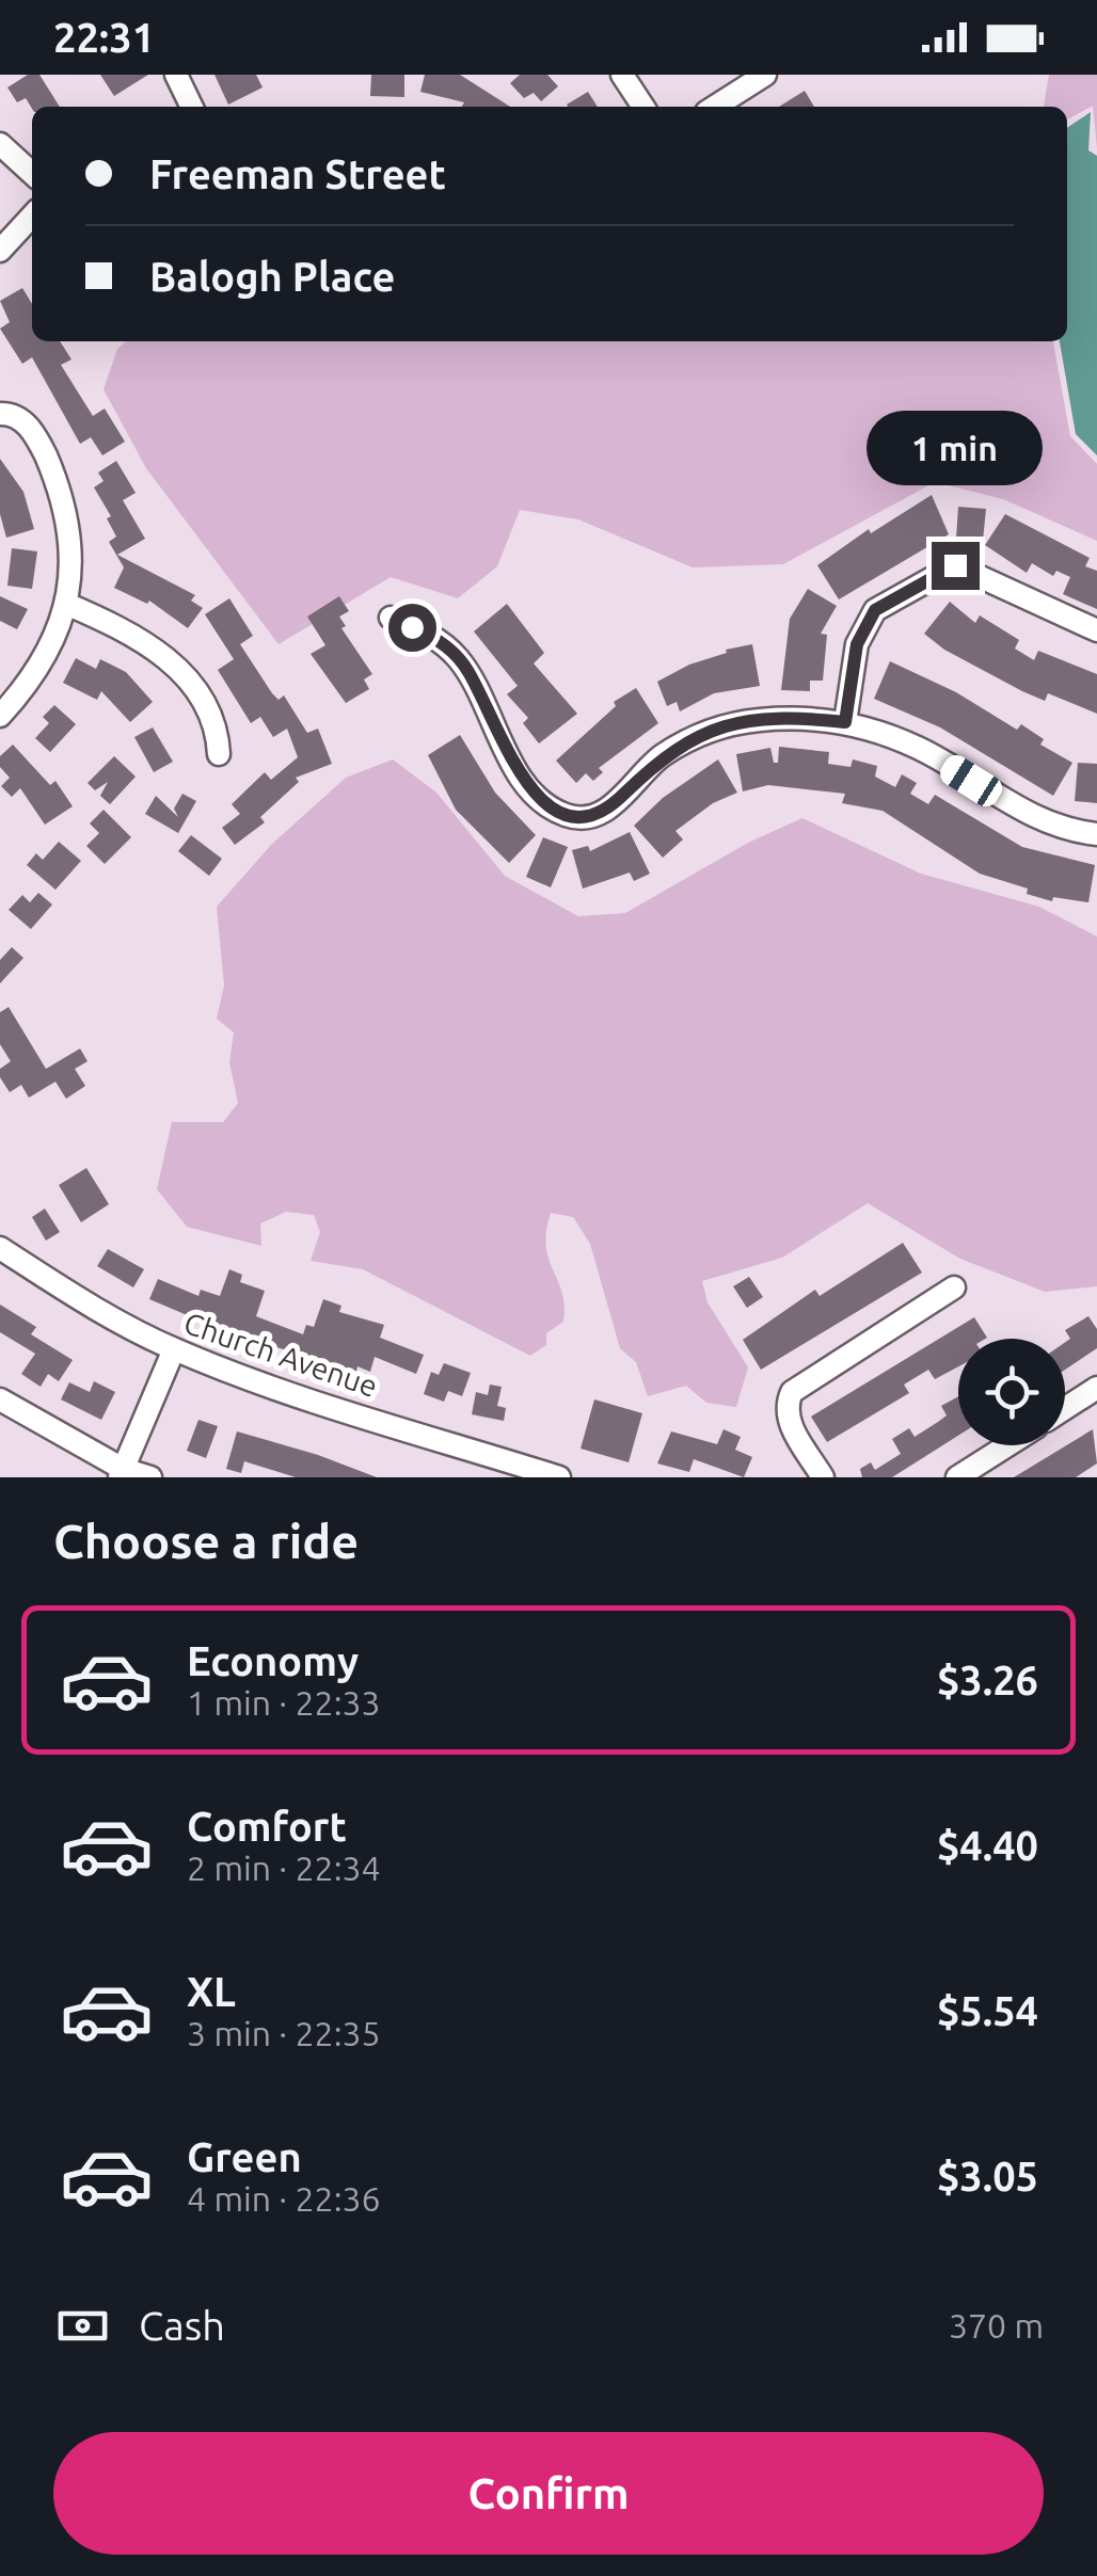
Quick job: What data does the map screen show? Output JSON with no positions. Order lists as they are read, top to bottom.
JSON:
{
  "streets": {
    "street": ["Church Avenue"]
  },
  "page": {
    "status": "22:31",
    "banner": ["Freeman Street", "Balogh Place"],
    "bubble": "1 min",
    "heading": "Choose a ride",
    "list": [
      {
        "name": "Economy",
        "note": "1 min · 22:33",
        "value": "$3.26"
      },
      {
        "name": "Comfort",
        "note": "2 min · 22:34",
        "value": "$4.40"
      },
      {
        "name": "XL",
        "note": "3 min · 22:35",
        "value": "$5.54"
      },
      {
        "name": "Green",
        "note": "4 min · 22:36",
        "value": "$3.05"
      }
    ],
    "pay": ["Cash", "370 m"],
    "buttons": "Confirm"
  }
}
